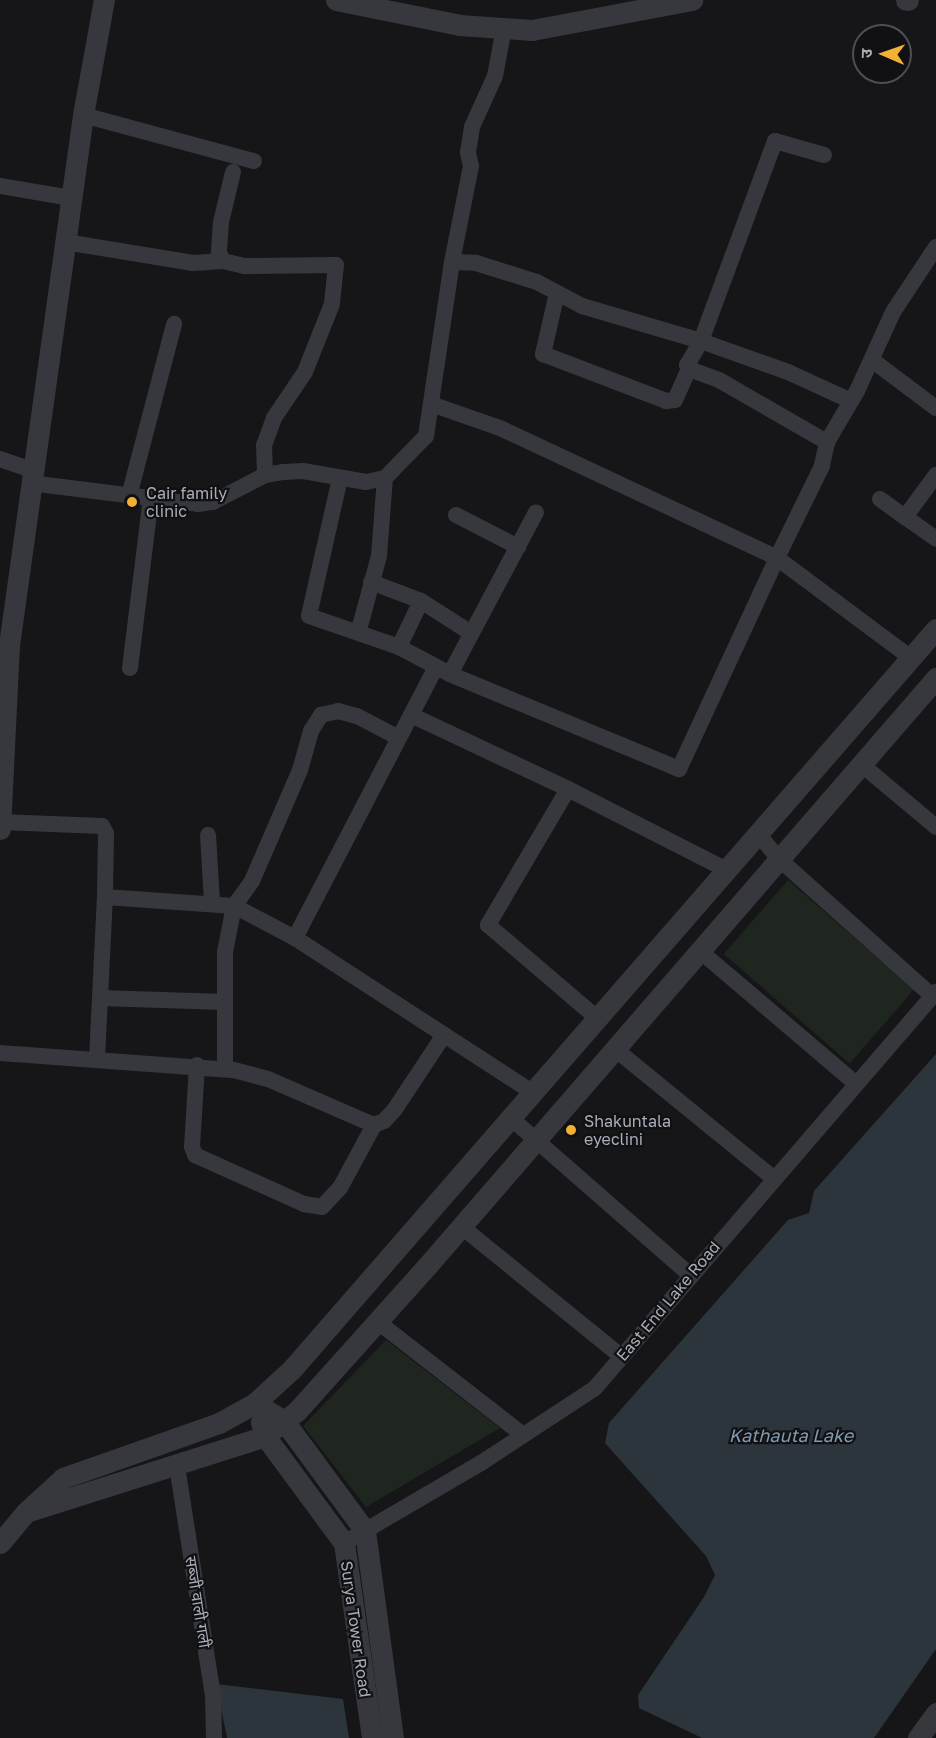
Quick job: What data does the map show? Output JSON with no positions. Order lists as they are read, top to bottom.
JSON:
{
  "streets": {
    "street": ["East End Lake Road", "सब्जी वाली गली", "Surya Tower Road"]
  },
  "crossings": [
    ["East End Lake Road", "Surya Tower Road"]
  ],
  "water": ["Kathauta Lake"],
  "places": ["Cair family clinic", "Shakuntala eyeclini"],
  "north": "left"
}
